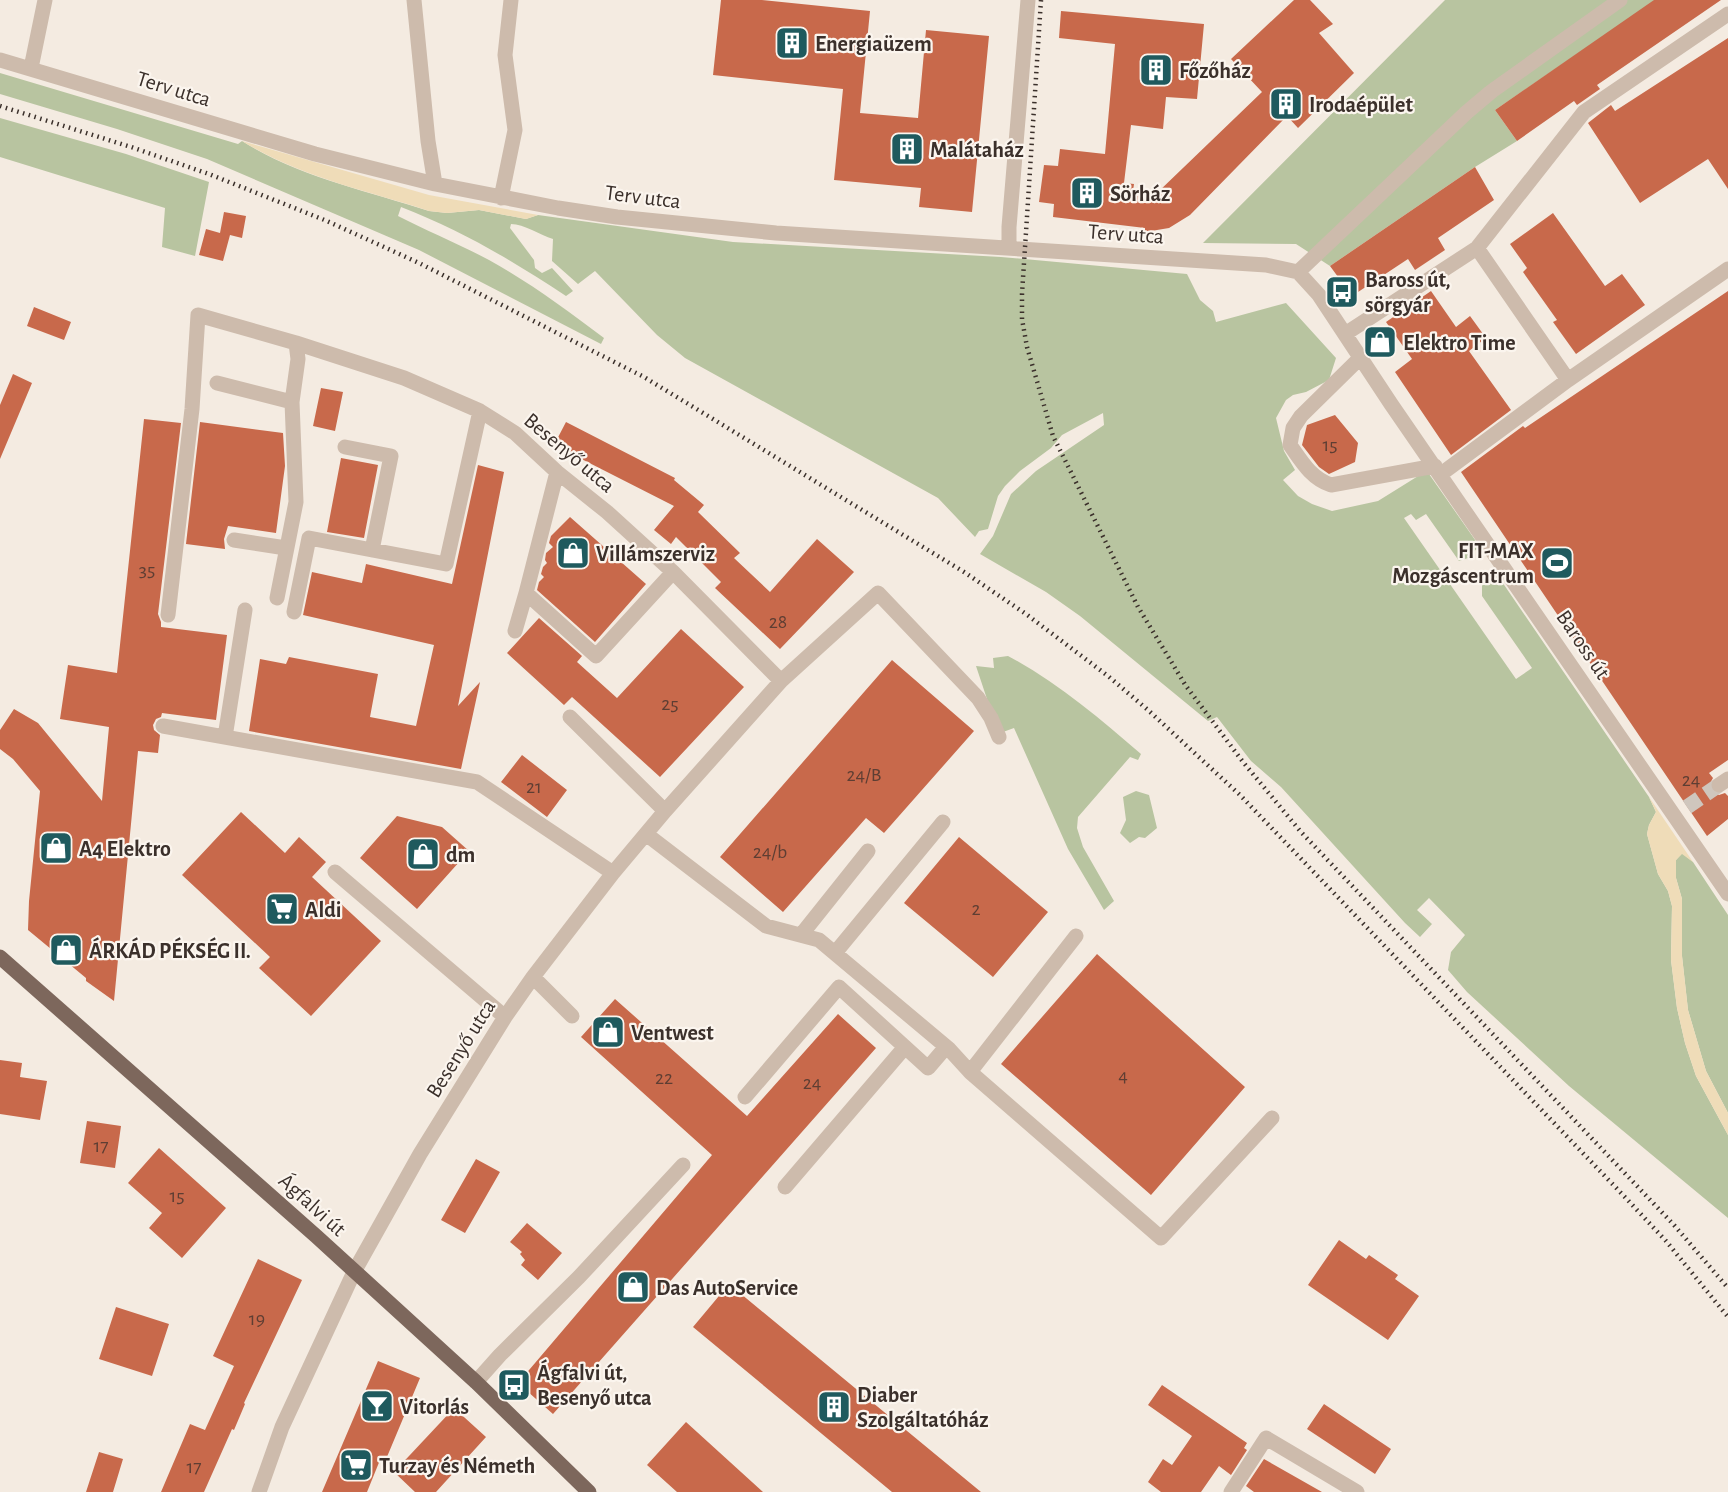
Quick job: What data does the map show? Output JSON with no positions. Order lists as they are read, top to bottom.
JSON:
{
  "streets": {
    "main road": ["Ágfalvi út"],
    "street": ["Terv utca", "Besenyő utca", "Baross út"]
  },
  "crossings": [
    ["Terv utca", "Baross út"],
    ["Besenyő utca", "Ágfalvi út"]
  ],
  "places": {
    "building": [
      "Energiaüzem",
      "Főzőház",
      "Irodaépület",
      "Malátaház",
      "Sörház",
      "Diaber Szolgáltatóház"
    ],
    "bus stop": ["Baross út, sörgyár", "Ágfalvi út, Besenyő utca"],
    "shop": [
      "Elektro Time",
      "Villámszerviz",
      "A4 Elektro",
      "dm",
      "ÁRKÁD PÉKSÉG II.",
      "Ventwest",
      "Das AutoService"
    ],
    "sports": ["FIT-MAX Mozgáscentrum"],
    "supermarket": ["Aldi", "Turzay és Németh"],
    "bar": ["Vitorlás"]
  },
  "house_numbers": [
    "15",
    "35",
    "28",
    "25",
    "24/B",
    "24",
    "21",
    "24/b",
    "2",
    "4",
    "22",
    "24",
    "17",
    "15",
    "19",
    "17"
  ]
}
